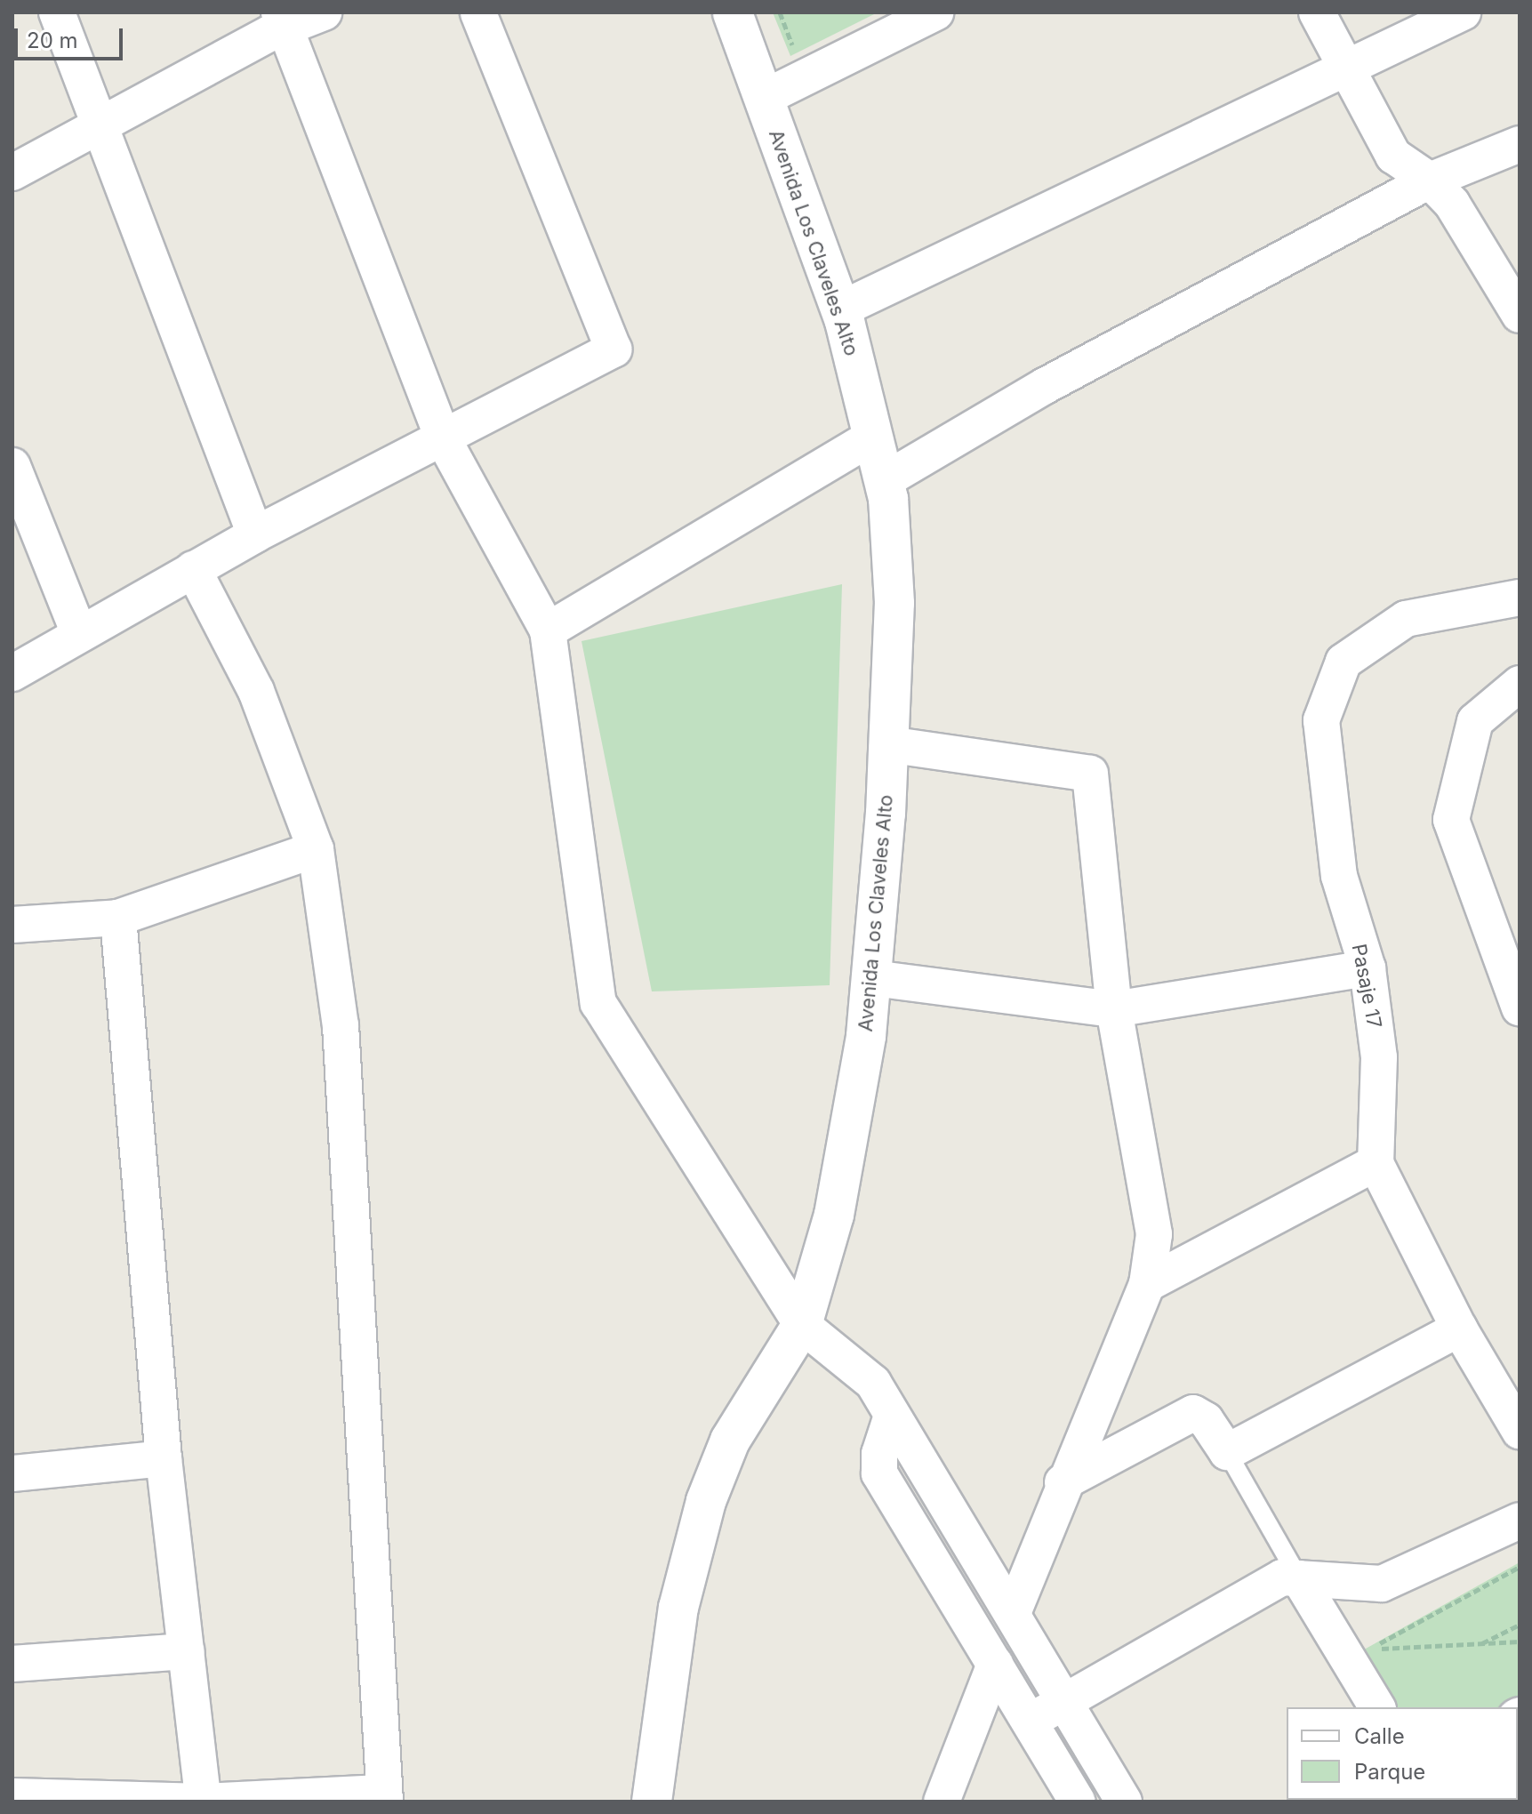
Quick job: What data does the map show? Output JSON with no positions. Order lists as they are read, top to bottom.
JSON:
{
  "streets": {
    "street": ["Avenida Los Claveles Alto", "Pasaje 17"]
  },
  "legend": ["Calle", "Parque"],
  "scale_bar": "20 m"
}
